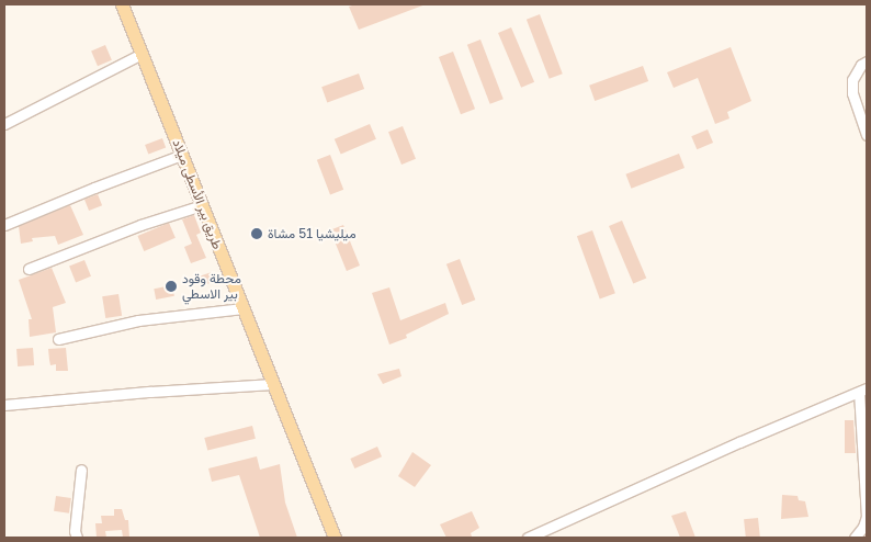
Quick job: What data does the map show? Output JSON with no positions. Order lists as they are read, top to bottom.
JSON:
{
  "streets": {
    "main road": ["طريق بير الأسطى ميلاد"]
  },
  "places": ["ميليشيا 51 مشاة", "محطة وقود بير الاسطي"]
}
